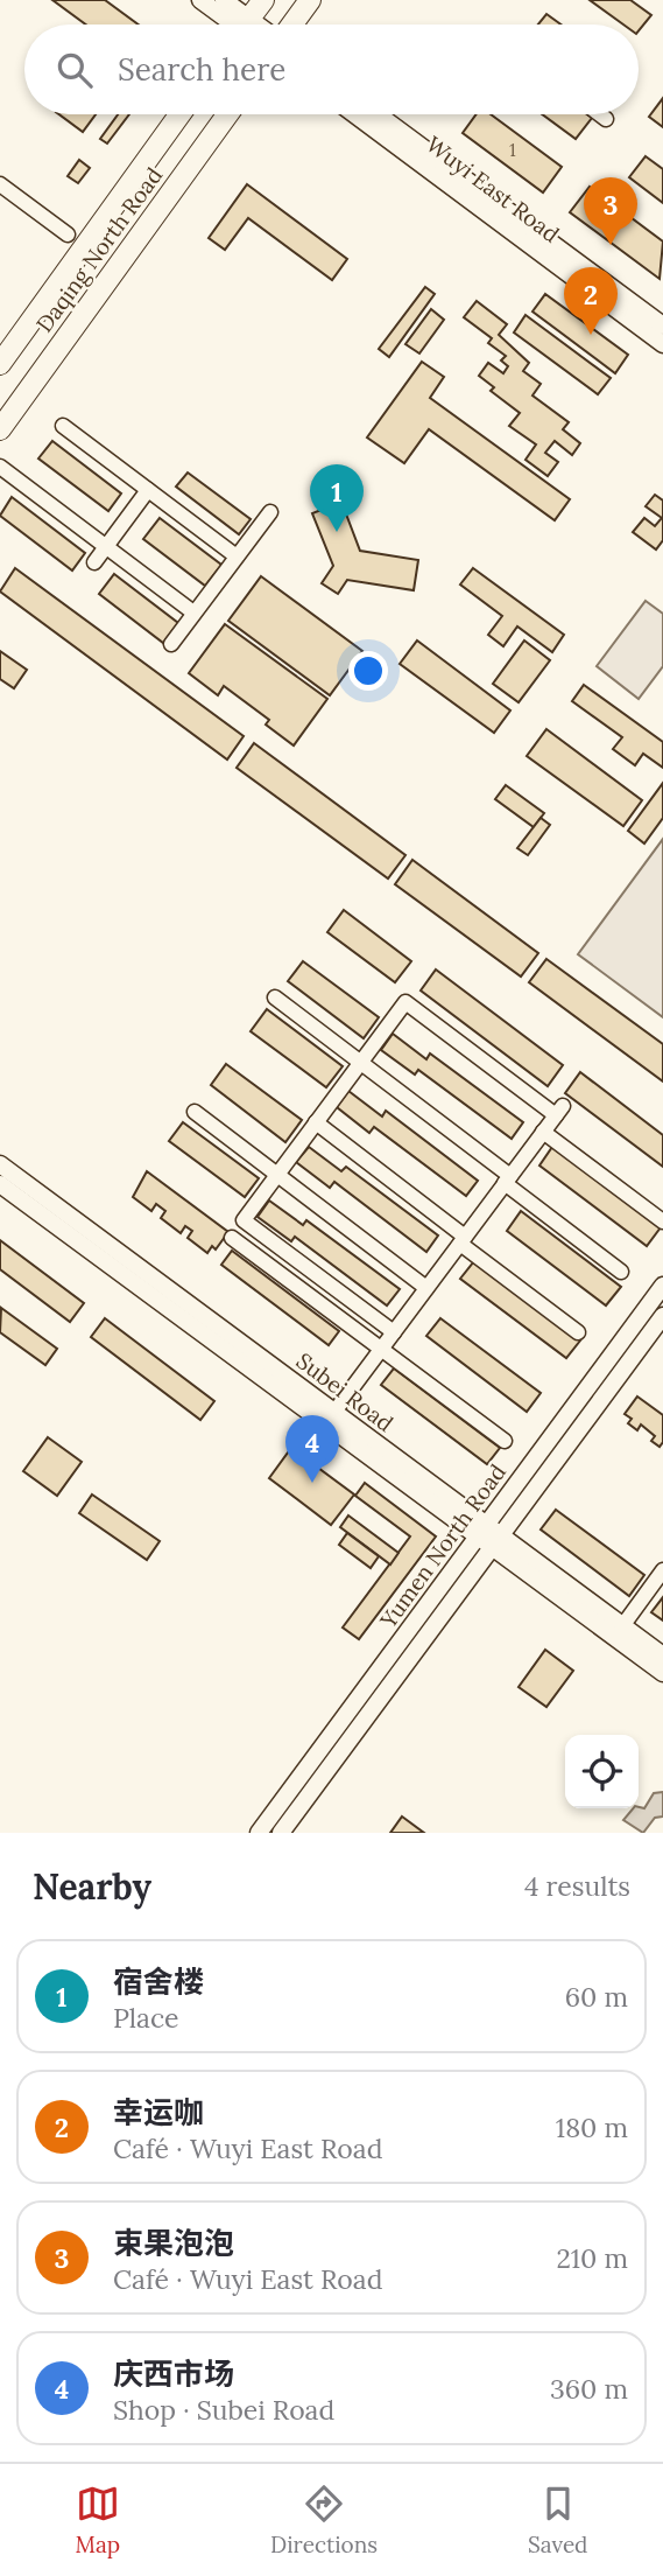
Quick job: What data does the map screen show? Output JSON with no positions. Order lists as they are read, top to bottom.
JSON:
{
  "streets": {
    "main road": ["Daqing North Road"],
    "street": ["Wuyi East Road", "Subei Road", "Yumen North Road"]
  },
  "crossings": [
    ["Subei Road", "Yumen North Road"]
  ],
  "house_numbers": ["1"],
  "page": {
    "search": "Search here",
    "pins": [
      "3",
      "2",
      "1",
      "4"
    ],
    "heading": ["Nearby", "4 results"],
    "list": [
      {
        "mark": "1",
        "name": "宿舍楼",
        "note": "Place",
        "value": "60 m"
      },
      {
        "mark": "2",
        "name": "幸运咖",
        "note": "Café · Wuyi East Road",
        "value": "180 m"
      },
      {
        "mark": "3",
        "name": "束果泡泡",
        "note": "Café · Wuyi East Road",
        "value": "210 m"
      },
      {
        "mark": "4",
        "name": "庆西市场",
        "note": "Shop · Subei Road",
        "value": "360 m"
      }
    ],
    "nav": ["Map", "Directions", "Saved"]
  }
}
